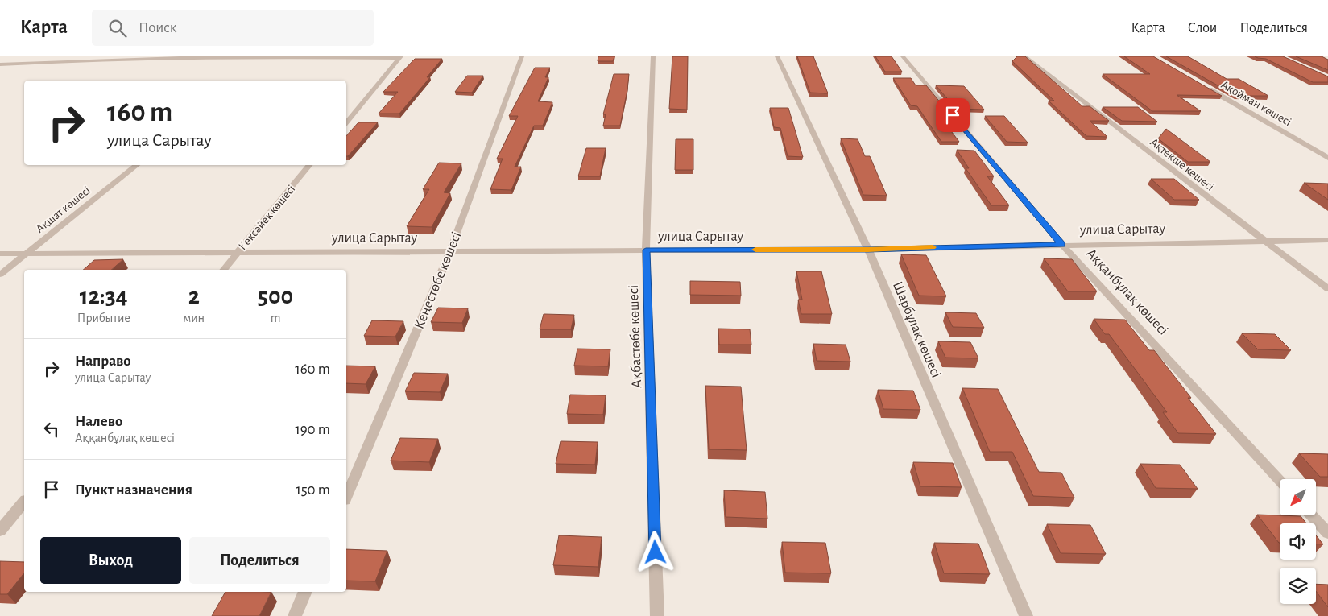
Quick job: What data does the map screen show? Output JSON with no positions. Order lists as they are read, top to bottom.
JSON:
{
  "streets": {
    "street": [
      "Ақойман көшесі",
      "Ақтекше көшесі",
      "Ақшат көшесі",
      "Көксәйек көшесі",
      "улица Сарытау",
      "Кеңестөбе көшесі",
      "Аққанбұлақ көшесі",
      "Шарбұлақ көшесі",
      "Ақбастөбе көшесі"
    ]
  },
  "crossings": [
    ["Ақтекше көшесі", "улица Сарытау"],
    ["Ақшат көшесі", "улица Сарытау"],
    ["Көксәйек көшесі", "улица Сарытау"],
    ["улица Сарытау", "Кеңестөбе көшесі"],
    ["улица Сарытау", "Аққанбұлақ көшесі"],
    ["улица Сарытау", "Шарбұлақ көшесі"],
    ["улица Сарытау", "Ақбастөбе көшесі"]
  ],
  "north": "bottom left",
  "page": {
    "header": "Карта",
    "search": "Поиск",
    "nav": ["Карта", "Слои", "Поделиться"],
    "turn": ["160 m", "улица Сарытау"],
    "eta": [
      "12:34",
      "Прибытие",
      "2",
      "мин",
      "500",
      "m"
    ],
    "list": [
      {
        "name": "Направо",
        "note": "улица Сарытау",
        "value": "160 m"
      },
      {
        "name": "Налево",
        "note": "Аққанбұлақ көшесі",
        "value": "190 m"
      },
      {
        "name": "Пункт назначения",
        "value": "150 m"
      }
    ],
    "buttons": ["Выход", "Поделиться"]
  }
}
